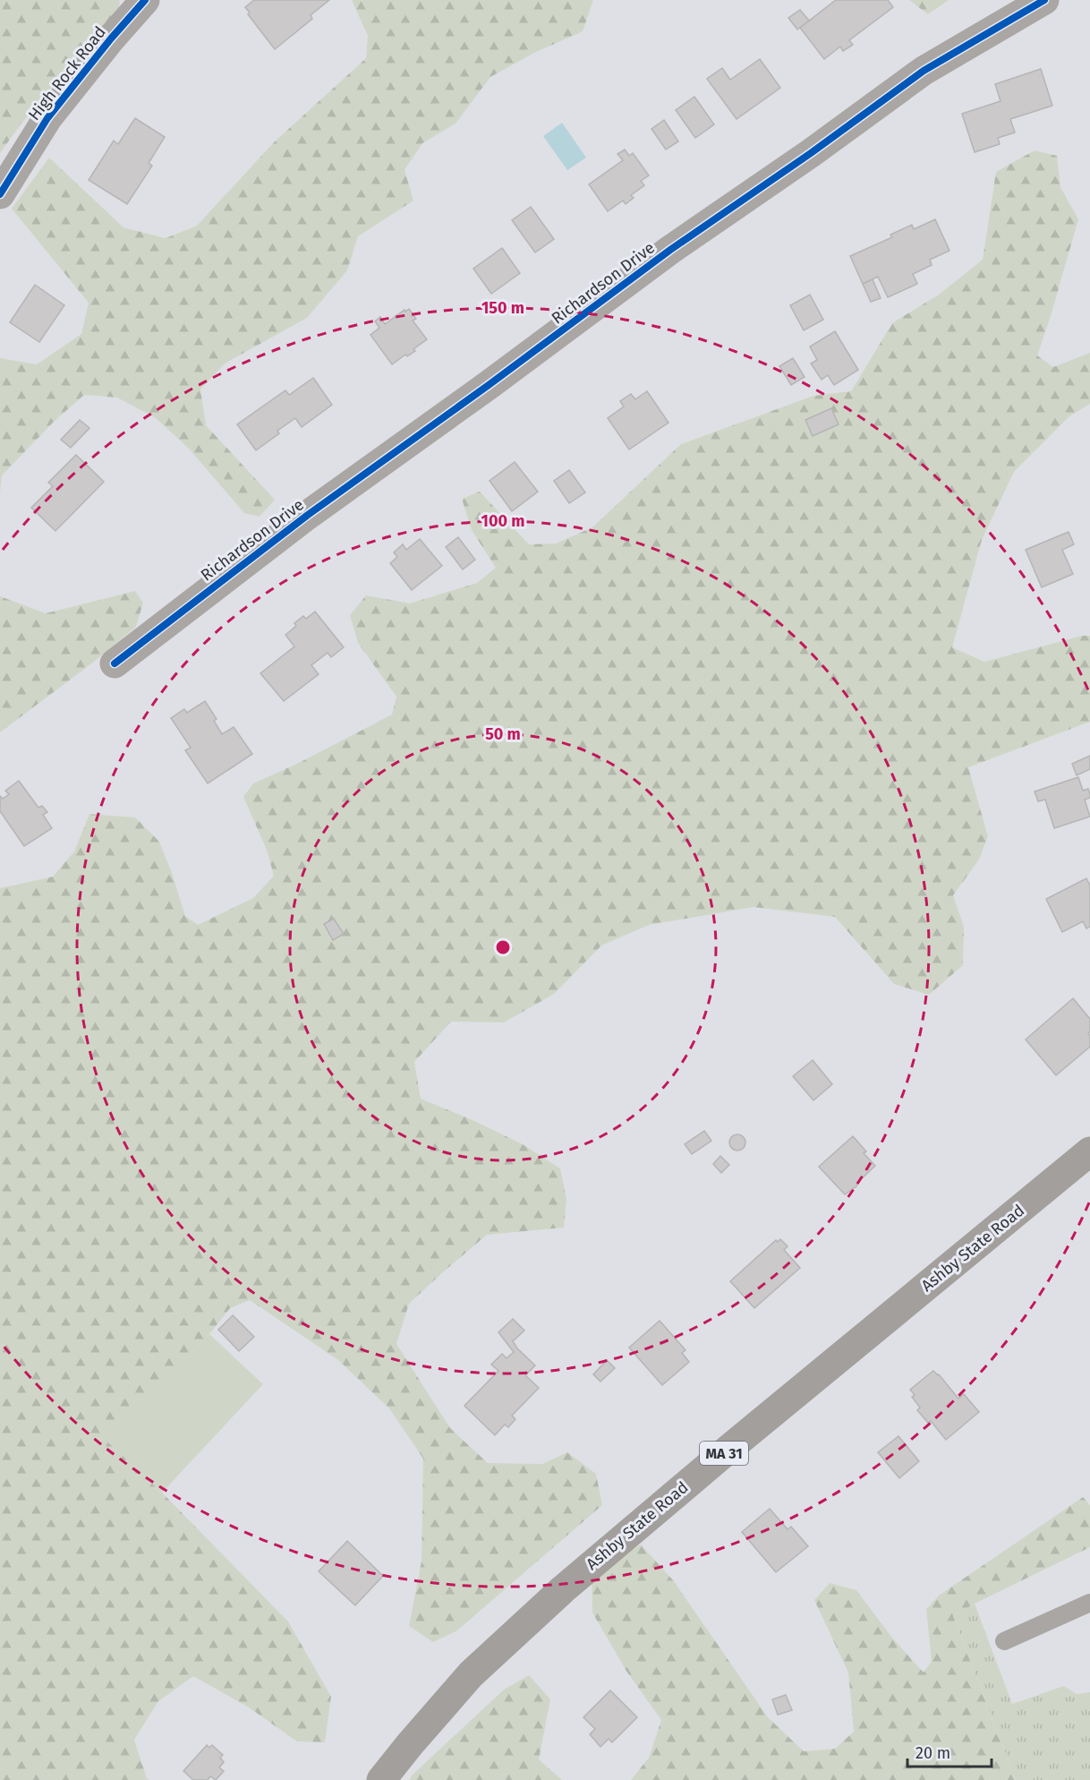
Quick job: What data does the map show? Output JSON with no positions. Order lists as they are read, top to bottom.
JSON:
{
  "streets": {
    "main road": ["Ashby State Road", "MA 31"],
    "street": ["High Rock Road", "Richardson Drive"]
  },
  "scale_bar": "20 m",
  "rings": ["150 m", "100 m", "50 m"]
}
